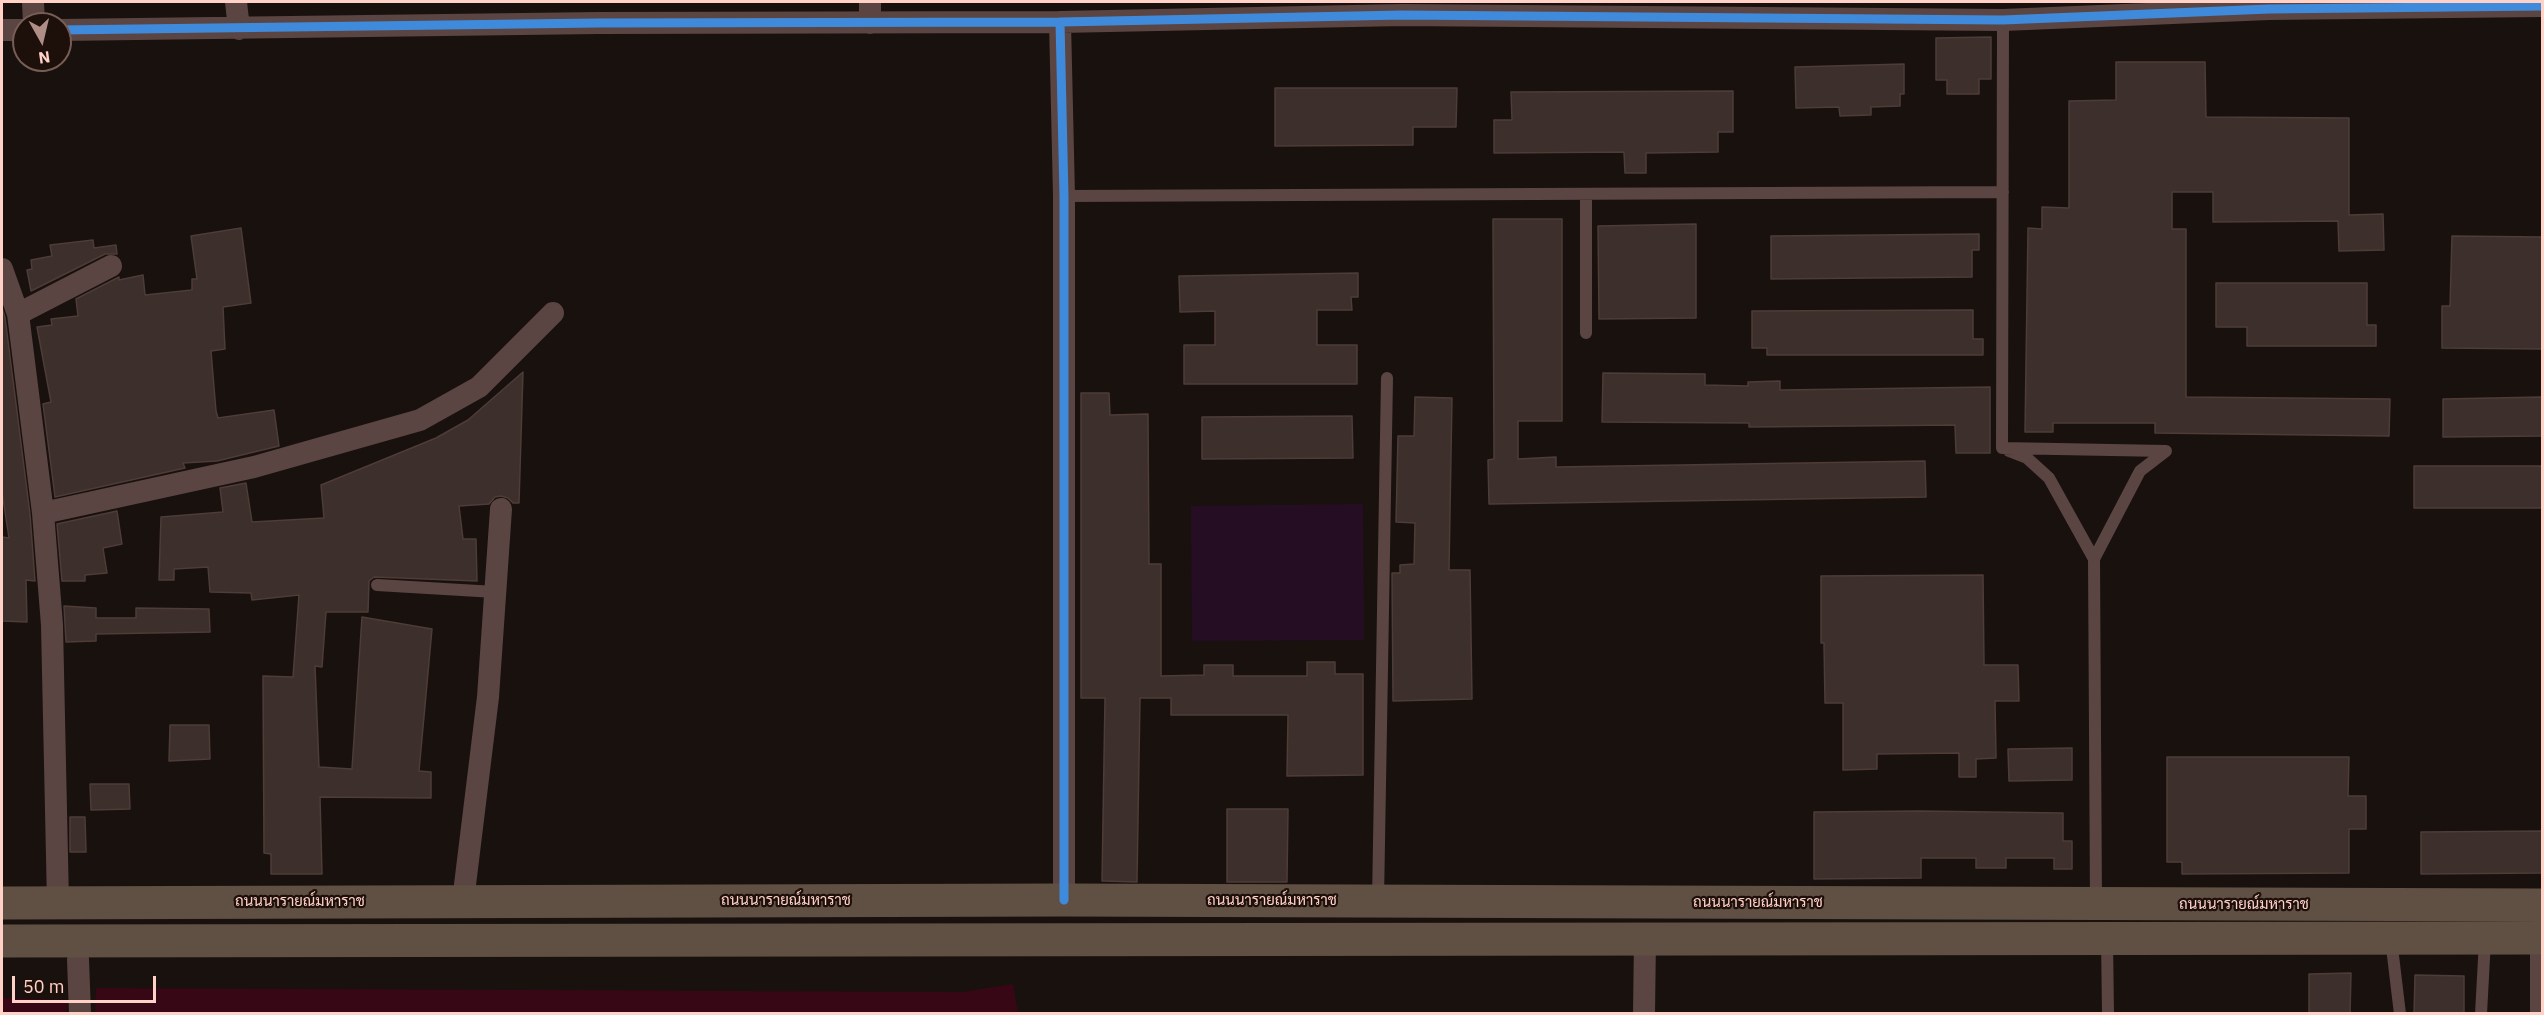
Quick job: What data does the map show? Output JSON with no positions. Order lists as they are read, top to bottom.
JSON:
{
  "streets": {
    "main road": ["ถนนนารายณ์มหาราช"]
  },
  "scale_bar": "50 m",
  "north": "bottom"
}
